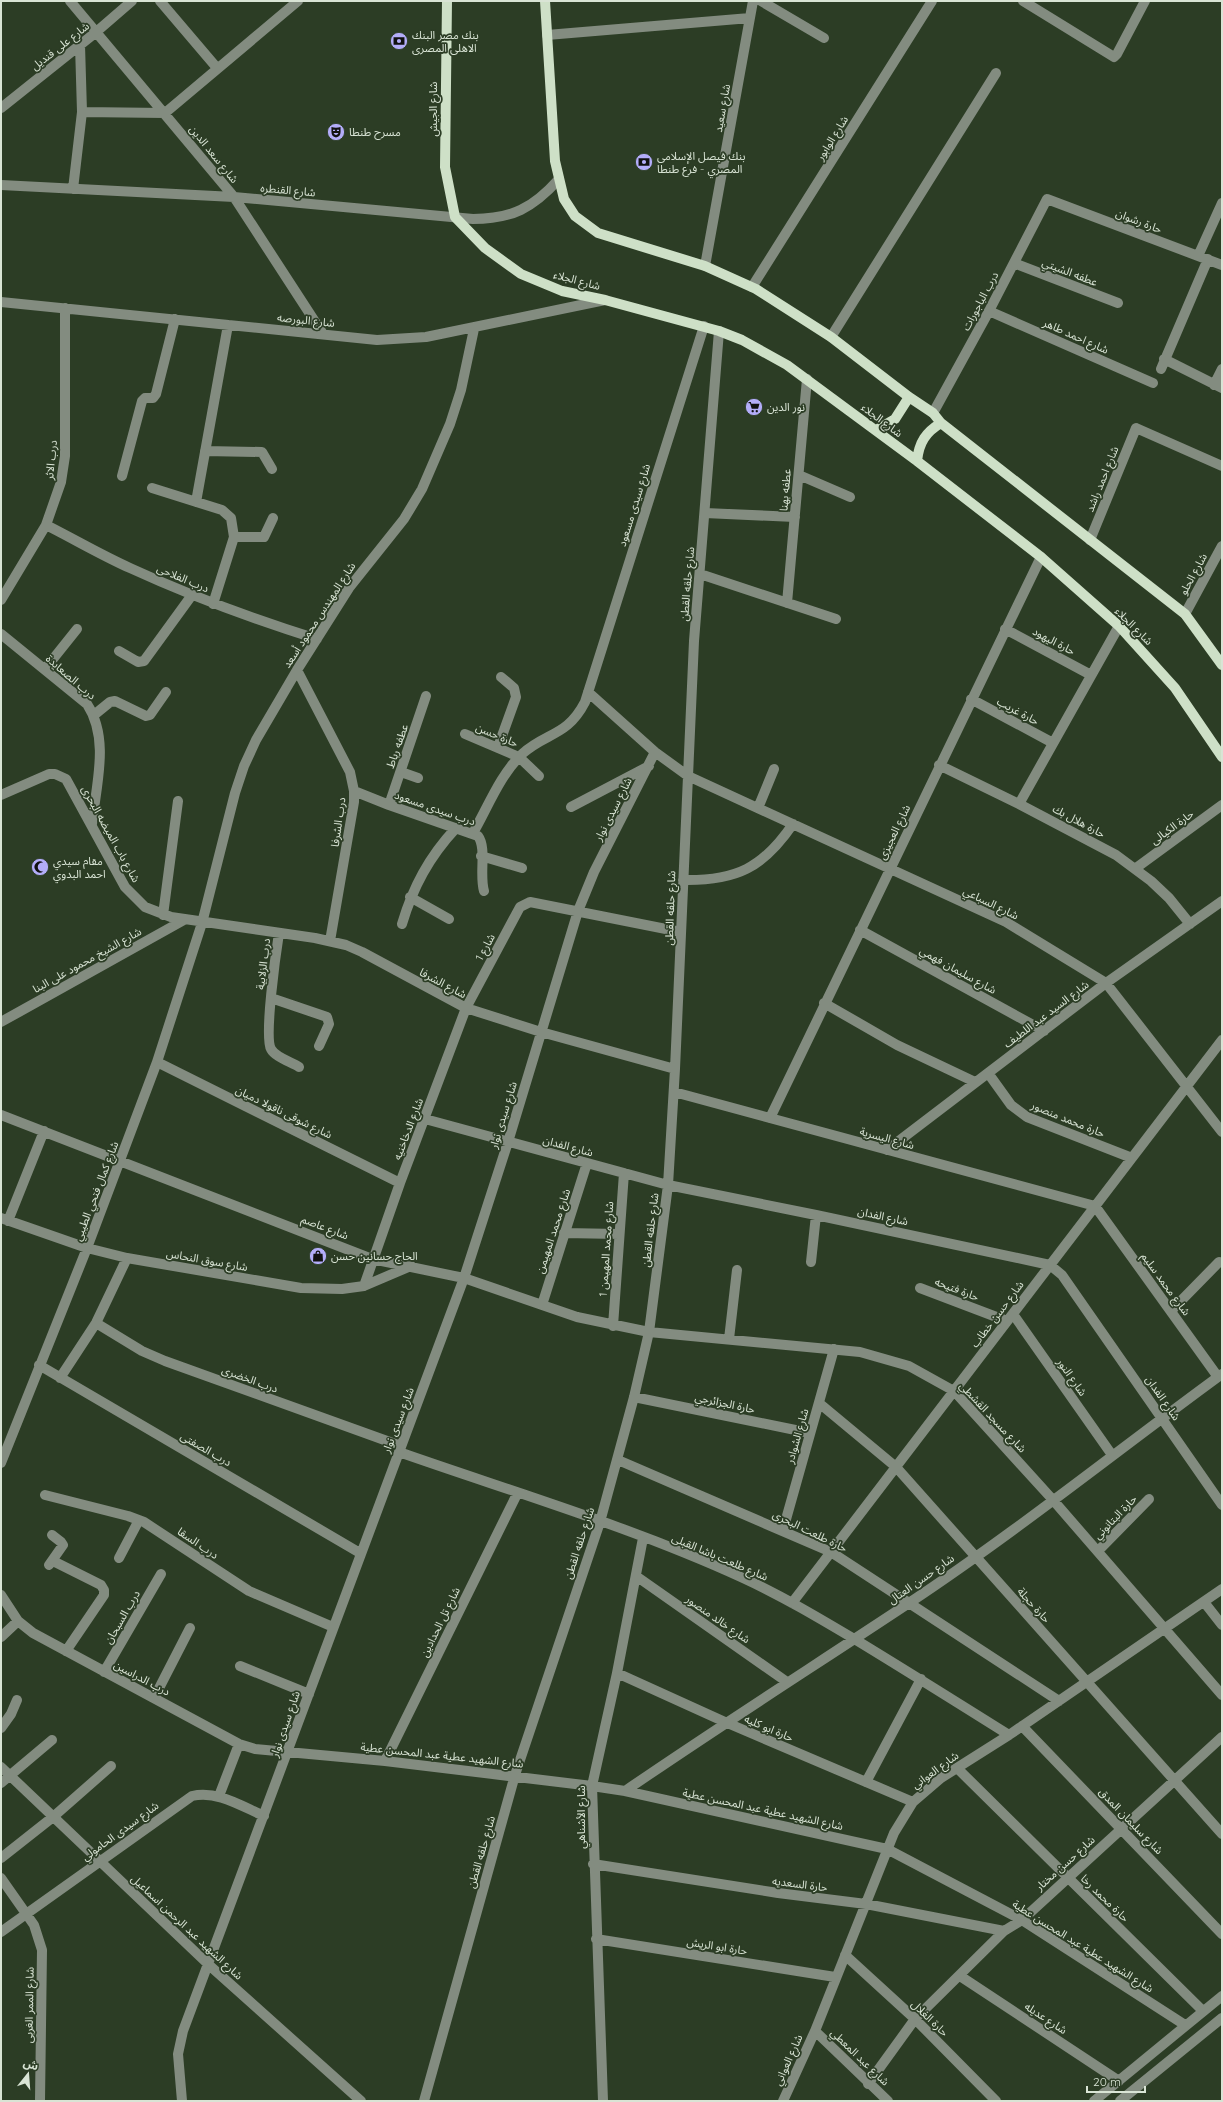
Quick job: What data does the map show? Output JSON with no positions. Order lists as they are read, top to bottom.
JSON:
{
  "streets": {
    "main road": ["شارع الجيش", "شارع الجلاء"],
    "street": [
      "شارع على قنديل",
      "شارع سعيد",
      "شارع الوابور",
      "شارع سعد الدين",
      "شارع القنطره",
      "حارة رشوان",
      "عطفه الشيتي",
      "درب الباجورات",
      "شارع البورصه",
      "شارع احمد طاهر",
      "درب الاثر",
      "شارع احمد راشد",
      "عطفه بهنا",
      "شارع سيدى مسعود",
      "شارع الحلو",
      "درب الفلاحى",
      "شارع حلقه القطن",
      "شارع المهندس محمود أسعد",
      "حارة اليهود",
      "درب الصعايدة",
      "حارة غريب",
      "حارة حسن",
      "عطفه رباط",
      "درب سيدى مسعود",
      "شارع سيدى نوار",
      "حارة هلال بك",
      "درب الشرفا",
      "حارة الكيالى",
      "شارع العجيزى",
      "شارع باب الميضه البحرى",
      "شارع السباعي",
      "شارع 1",
      "شارع الشيخ محمود على البنا",
      "درب الزلابية",
      "شارع سليمان فهمي",
      "شارع الشرفا",
      "شارع السيد عبد اللطيف",
      "شارع شوقى ناقولا دميان",
      "حارة محمد منصور",
      "شارع الدخاخنيه",
      "شارع اليسرية",
      "شارع الفدان",
      "شارع كمال فتحي الطيبي",
      "شارع عاصم",
      "شارع محمد المهيمن",
      "شارع محمد المهيمن 1",
      "شارع سوق النحاس",
      "شارع محمد سليم",
      "حارة فتيحه",
      "شارع حسن خطاب",
      "شارع النور",
      "درب الخضرى",
      "حارة الجزائرجي",
      "شارع مسجد القشطي",
      "شارع الشوادر",
      "درب الصفتى",
      "حارة البتانوني",
      "حارة طلعت البحرى",
      "درب السقا",
      "شارع طلعت باشا القبلى",
      "شارع حسن العتال",
      "حارة حجلة",
      "درب السبحان",
      "شارع خالد منصور",
      "شارع تل الحدادين",
      "درب الدراسين",
      "حارة ابو كليه",
      "شارع الشهيد عطية عبد المحسن عطية",
      "شارع العواني",
      "شارع الأشناهي",
      "شارع سليمان المدق",
      "شارع سيدى الحامولي",
      "شارع حسن مختار",
      "حارة السعديه",
      "حارة محمد رخا",
      "شارع الشهيد عبد الرحمن اسماعيل",
      "حارة ابو الريش",
      "شارع الممر الغربى",
      "حارة الغلال",
      "شارع عديله",
      "شارع عبد المعطي"
    ]
  },
  "crossings": [
    ["شارع على قنديل", "شارع سعد الدين"],
    ["شارع الجيش", "شارع القنطره"],
    ["شارع الجيش", "شارع الجلاء"],
    ["شارع سعد الدين", "شارع القنطره"],
    ["شارع سعد الدين", "شارع البورصه"],
    ["شارع القنطره", "شارع الجلاء"],
    ["حارة رشوان", "درب الباجورات"],
    ["عطفه الشيتي", "درب الباجورات"],
    ["شارع الجلاء", "شارع البورصه"],
    ["شارع الجلاء", "عطفه بهنا"],
    ["شارع الجلاء", "شارع سيدى مسعود"],
    ["شارع الجلاء", "شارع حلقه القطن"],
    ["شارع الجلاء", "شارع العجيزى"],
    ["درب الباجورات", "شارع احمد طاهر"],
    ["شارع البورصه", "درب الاثر"],
    ["شارع البورصه", "شارع المهندس محمود أسعد"],
    ["درب الاثر", "درب الفلاحى"],
    ["شارع سيدى مسعود", "حارة حسن"],
    ["شارع سيدى مسعود", "درب سيدى مسعود"],
    ["شارع سيدى مسعود", "شارع السباعي"],
    ["درب الفلاحى", "شارع المهندس محمود أسعد"],
    ["شارع حلقه القطن", "شارع السباعي"],
    ["شارع حلقه القطن", "شارع الشرفا"],
    ["شارع حلقه القطن", "شارع اليسرية"],
    ["شارع حلقه القطن", "شارع الفدان"],
    ["شارع حلقه القطن", "شارع عاصم"],
    ["شارع حلقه القطن", "حارة الجزائرجي"],
    ["شارع حلقه القطن", "شارع مسجد القشطي"],
    ["شارع حلقه القطن", "حارة طلعت البحرى"],
    ["شارع حلقه القطن", "شارع طلعت باشا القبلى"],
    ["شارع حلقه القطن", "شارع الشهيد عطية عبد المحسن عطية"],
    ["شارع المهندس محمود أسعد", "درب الشرفا"],
    ["شارع المهندس محمود أسعد", "شارع باب الميضه البحرى"],
    ["شارع المهندس محمود أسعد", "شارع الشرفا"],
    ["شارع المهندس محمود أسعد", "شارع كمال فتحي الطيبي"],
    ["حارة اليهود", "شارع العجيزى"],
    ["درب الصعايدة", "شارع باب الميضه البحرى"],
    ["حارة غريب", "شارع العجيزى"],
    ["عطفه رباط", "درب سيدى مسعود"],
    ["درب سيدى مسعود", "درب الشرفا"],
    ["شارع سيدى نوار", "شارع السباعي"],
    ["شارع سيدى نوار", "شارع 1"],
    ["شارع سيدى نوار", "شارع الشرفا"],
    ["شارع سيدى نوار", "شارع الفدان"],
    ["شارع سيدى نوار", "شارع عاصم"],
    ["شارع سيدى نوار", "درب الخضرى"],
    ["شارع سيدى نوار", "درب الصفتى"],
    ["شارع سيدى نوار", "درب السقا"],
    ["شارع سيدى نوار", "شارع طلعت باشا القبلى"],
    ["شارع سيدى نوار", "درب الدراسين"],
    ["شارع سيدى نوار", "شارع الشهيد عطية عبد المحسن عطية"],
    ["شارع سيدى نوار", "شارع سيدى الحامولي"],
    ["شارع سيدى نوار", "شارع الشهيد عبد الرحمن اسماعيل"],
    ["حارة هلال بك", "حارة الكيالى"],
    ["حارة هلال بك", "شارع العجيزى"],
    ["حارة هلال بك", "شارع السيد عبد اللطيف"],
    ["درب الشرفا", "شارع الشرفا"],
    ["شارع العجيزى", "شارع السباعي"],
    ["شارع العجيزى", "شارع سليمان فهمي"],
    ["شارع العجيزى", "شارع اليسرية"],
    ["شارع باب الميضه البحرى", "شارع الشيخ محمود على البنا"],
    ["شارع باب الميضه البحرى", "شارع الشرفا"],
    ["شارع باب الميضه البحرى", "شارع كمال فتحي الطيبي"],
    ["شارع السباعي", "شارع السيد عبد اللطيف"],
    ["شارع السباعي", "شارع حسن خطاب"],
    ["شارع 1", "شارع الشرفا"],
    ["شارع 1", "شارع الدخاخنيه"],
    ["درب الزلابية", "شارع الشرفا"],
    ["شارع سليمان فهمي", "شارع السيد عبد اللطيف"],
    ["شارع الشرفا", "شارع الدخاخنيه"],
    ["شارع الشرفا", "شارع كمال فتحي الطيبي"],
    ["شارع السيد عبد اللطيف", "حارة محمد منصور"],
    ["شارع السيد عبد اللطيف", "شارع اليسرية"],
    ["شارع شوقى ناقولا دميان", "شارع الدخاخنيه"],
    ["شارع شوقى ناقولا دميان", "شارع كمال فتحي الطيبي"],
    ["حارة محمد منصور", "شارع حسن خطاب"],
    ["شارع الدخاخنيه", "شارع الفدان"],
    ["شارع الدخاخنيه", "شارع عاصم"],
    ["شارع الدخاخنيه", "شارع سوق النحاس"],
    ["شارع اليسرية", "شارع محمد سليم"],
    ["شارع اليسرية", "شارع حسن خطاب"],
    ["شارع الفدان", "شارع محمد المهيمن"],
    ["شارع الفدان", "شارع محمد المهيمن 1"],
    ["شارع الفدان", "شارع حسن خطاب"],
    ["شارع الفدان", "شارع حسن العتال"],
    ["شارع كمال فتحي الطيبي", "شارع عاصم"],
    ["شارع كمال فتحي الطيبي", "شارع سوق النحاس"],
    ["شارع كمال فتحي الطيبي", "درب الصفتى"],
    ["شارع عاصم", "شارع محمد المهيمن"],
    ["شارع عاصم", "شارع محمد المهيمن 1"],
    ["شارع عاصم", "شارع سوق النحاس"],
    ["شارع عاصم", "شارع مسجد القشطي"],
    ["شارع محمد سليم", "شارع حسن خطاب"],
    ["شارع محمد سليم", "شارع حسن العتال"],
    ["حارة فتيحه", "شارع حسن خطاب"],
    ["حارة فتيحه", "شارع النور"],
    ["شارع حسن خطاب", "شارع النور"],
    ["شارع حسن خطاب", "شارع مسجد القشطي"],
    ["شارع حسن خطاب", "حارة طلعت البحرى"],
    ["شارع حسن خطاب", "شارع طلعت باشا القبلى"],
    ["شارع حسن خطاب", "حارة حجلة"],
    ["شارع النور", "شارع حسن العتال"],
    ["درب الخضرى", "شارع طلعت باشا القبلى"],
    ["حارة الجزائرجي", "شارع الشوادر"],
    ["شارع مسجد القشطي", "شارع الشوادر"],
    ["شارع مسجد القشطي", "حارة البتانوني"],
    ["شارع مسجد القشطي", "شارع حسن العتال"],
    ["شارع مسجد القشطي", "شارع العواني"],
    ["شارع الشوادر", "حارة طلعت البحرى"],
    ["شارع الشوادر", "حارة حجلة"],
    ["حارة طلعت البحرى", "شارع حسن العتال"],
    ["حارة طلعت البحرى", "شارع العواني"],
    ["شارع طلعت باشا القبلى", "شارع حسن العتال"],
    ["شارع طلعت باشا القبلى", "شارع تل الحدادين"],
    ["شارع طلعت باشا القبلى", "شارع العواني"],
    ["شارع طلعت باشا القبلى", "شارع الأشناهي"],
    ["شارع حسن العتال", "حارة حجلة"],
    ["شارع حسن العتال", "شارع خالد منصور"],
    ["شارع حسن العتال", "حارة ابو كليه"],
    ["شارع حسن العتال", "شارع الشهيد عطية عبد المحسن عطية"],
    ["حارة حجلة", "شارع العواني"],
    ["حارة حجلة", "شارع حسن مختار"],
    ["درب السبحان", "درب الدراسين"],
    ["شارع خالد منصور", "شارع الأشناهي"],
    ["شارع تل الحدادين", "شارع الشهيد عطية عبد المحسن عطية"],
    ["درب الدراسين", "شارع الشهيد عطية عبد المحسن عطية"],
    ["حارة ابو كليه", "شارع العواني"],
    ["حارة ابو كليه", "شارع الأشناهي"],
    ["شارع الشهيد عطية عبد المحسن عطية", "شارع العواني"],
    ["شارع الشهيد عطية عبد المحسن عطية", "شارع الأشناهي"],
    ["شارع الشهيد عطية عبد المحسن عطية", "شارع حسن مختار"],
    ["شارع العواني", "شارع سليمان المدق"],
    ["شارع العواني", "حارة السعديه"],
    ["شارع العواني", "حارة محمد رخا"],
    ["شارع العواني", "حارة ابو الريش"],
    ["شارع العواني", "حارة الغلال"],
    ["شارع العواني", "شارع عبد المعطي"],
    ["شارع الأشناهي", "حارة السعديه"],
    ["شارع الأشناهي", "حارة ابو الريش"],
    ["شارع سليمان المدق", "شارع حسن مختار"],
    ["شارع سيدى الحامولي", "شارع الشهيد عبد الرحمن اسماعيل"],
    ["شارع سيدى الحامولي", "شارع الممر الغربى"],
    ["شارع حسن مختار", "حارة السعديه"],
    ["شارع حسن مختار", "حارة محمد رخا"],
    ["شارع حسن مختار", "حارة الغلال"],
    ["شارع حسن مختار", "شارع عديله"],
    ["شارع حسن مختار", "شارع عبد المعطي"]
  ],
  "places": {
    "bank": ["بنك مصر البنك الاهلى المصرى", "بنك فيصل الإسلامي المصري - فرع طنطا"],
    "theatre": ["مسرح طنطا"],
    "supermarket": ["نور الدين"],
    "mosque": ["مقام سيدي احمد البدوي"],
    "shop": ["الحاج حسانين حسن"]
  },
  "scale_bar": "20 m",
  "north": "top"
}
